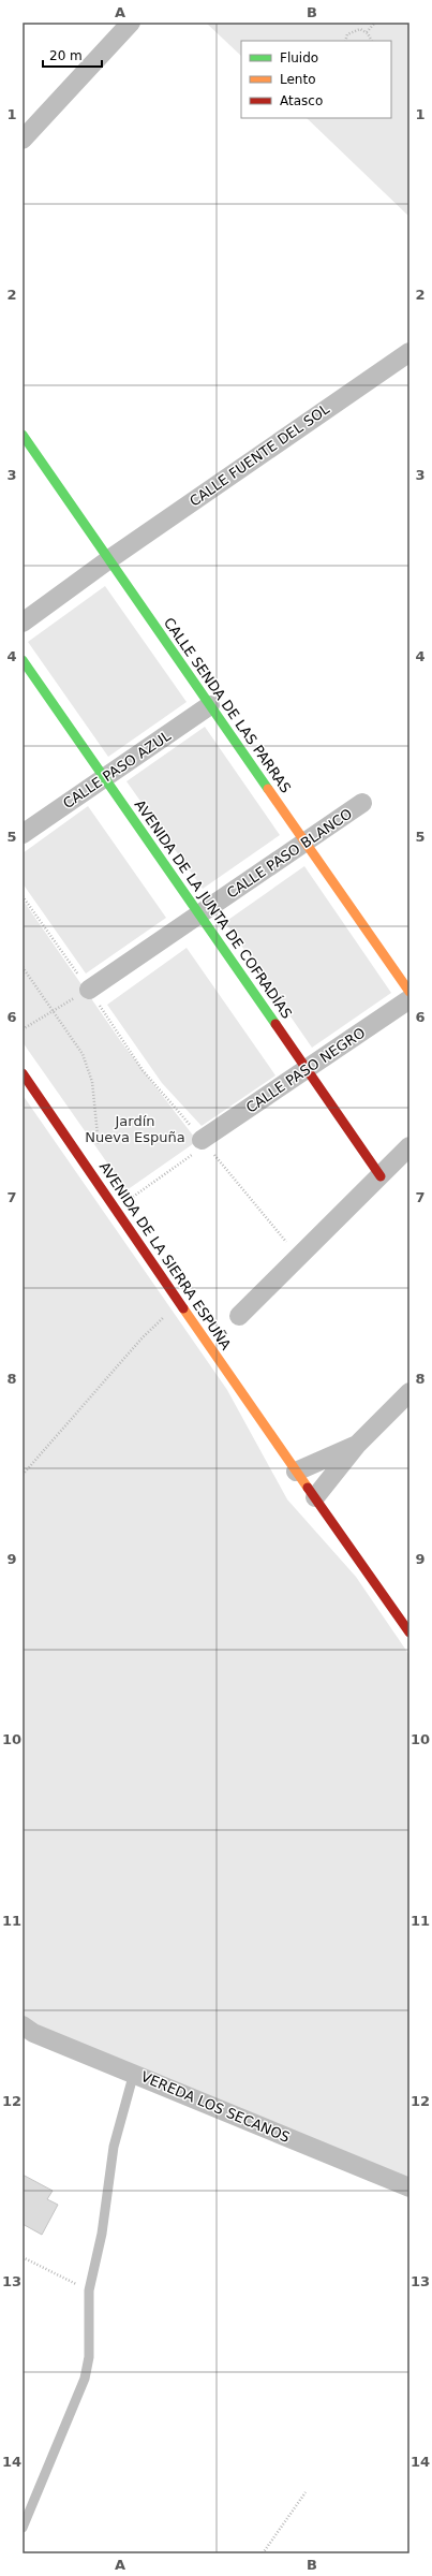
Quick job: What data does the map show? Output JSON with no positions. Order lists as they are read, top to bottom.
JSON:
{
  "streets": {
    "street": [
      "CALLE FUENTE DEL SOL",
      "CALLE SENDA DE LAS PARRAS",
      "CALLE PASO AZUL",
      "CALLE PASO BLANCO",
      "AVENIDA DE LA JUNTA DE COFRADÍAS",
      "CALLE PASO NEGRO",
      "AVENIDA DE LA SIERRA ESPUÑA",
      "VEREDA LOS SECANOS"
    ]
  },
  "crossings": [
    ["CALLE FUENTE DEL SOL", "CALLE SENDA DE LAS PARRAS"],
    ["CALLE SENDA DE LAS PARRAS", "CALLE PASO AZUL"],
    ["CALLE SENDA DE LAS PARRAS", "CALLE PASO BLANCO"],
    ["CALLE PASO AZUL", "AVENIDA DE LA JUNTA DE COFRADÍAS"],
    ["CALLE PASO BLANCO", "AVENIDA DE LA JUNTA DE COFRADÍAS"],
    ["AVENIDA DE LA JUNTA DE COFRADÍAS", "CALLE PASO NEGRO"]
  ],
  "parks": ["Jardín Nueva Espuña"],
  "legend": ["Fluido", "Lento", "Atasco"],
  "scale_bar": "20 m",
  "grid": {
    "columns": ["A", "B"],
    "rows": [
      "1",
      "2",
      "3",
      "4",
      "5",
      "6",
      "7",
      "8",
      "9",
      "10",
      "11",
      "12",
      "13",
      "14"
    ]
  }
}
